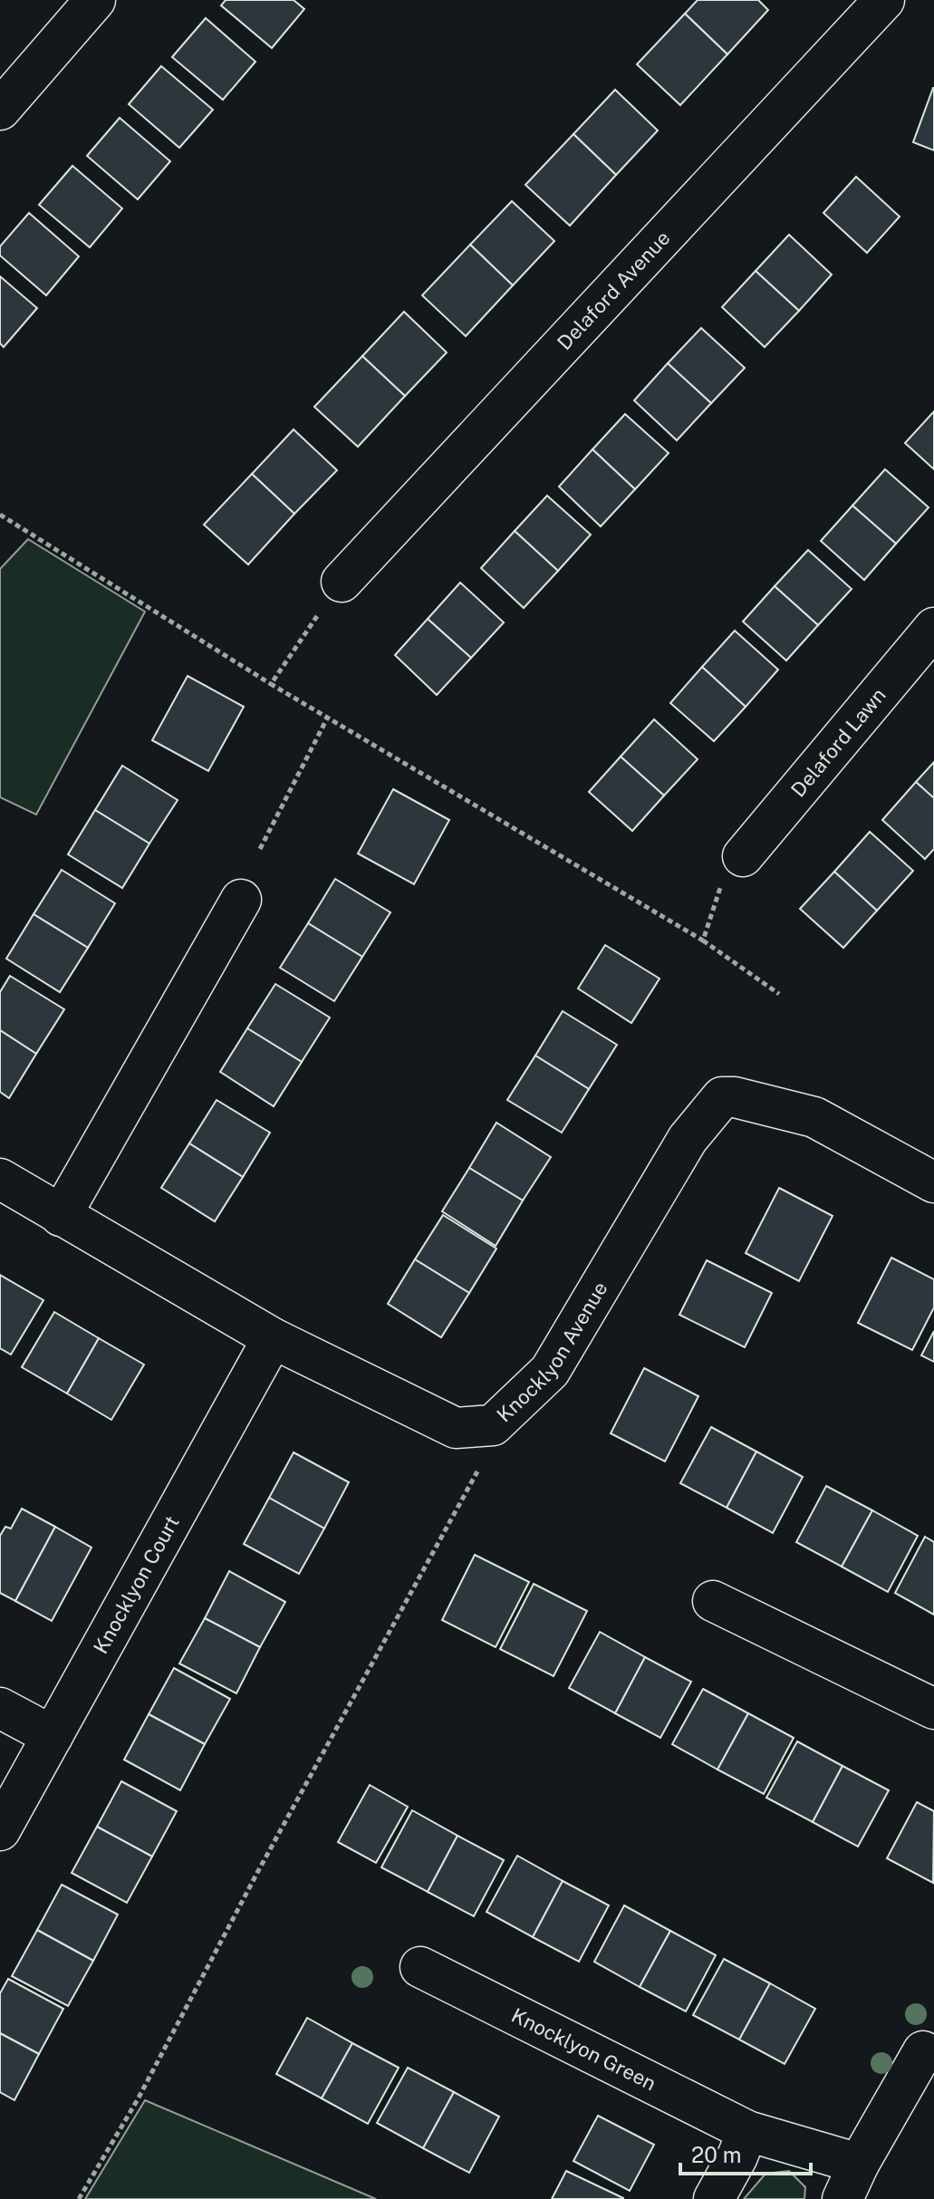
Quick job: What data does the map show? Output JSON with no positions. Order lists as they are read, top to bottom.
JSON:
{
  "streets": {
    "street": [
      "Delaford Avenue",
      "Delaford Lawn",
      "Knocklyon Avenue",
      "Knocklyon Court",
      "Knocklyon Green"
    ]
  },
  "crossings": [
    ["Knocklyon Avenue", "Knocklyon Court"]
  ],
  "scale_bar": "20 m"
}
